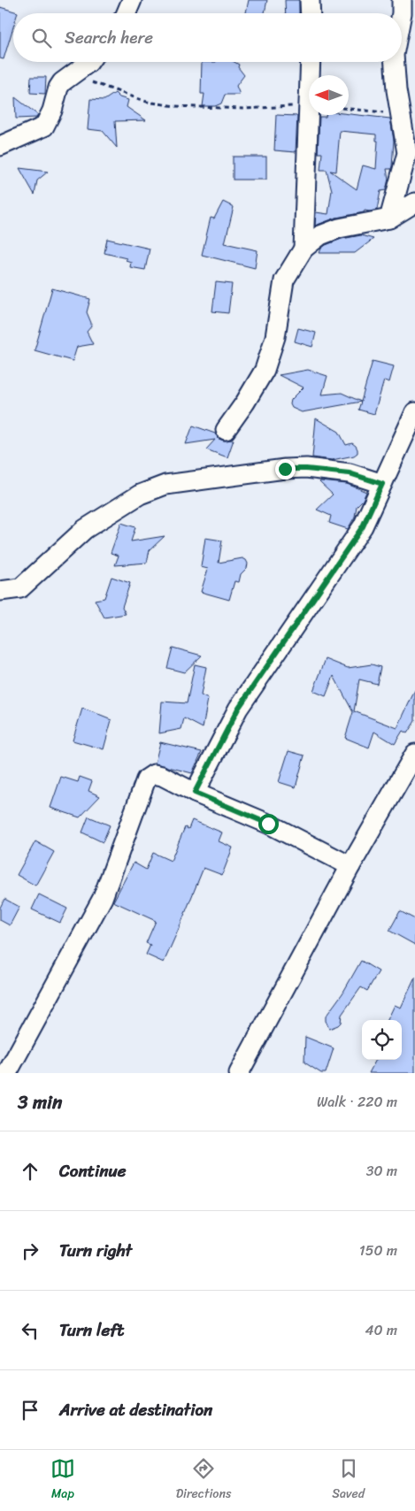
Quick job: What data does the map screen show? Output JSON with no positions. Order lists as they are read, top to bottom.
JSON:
{
  "north": "left",
  "page": {
    "search": "Search here",
    "heading": ["3 min", "Walk · 220 m"],
    "list": [
      ["Continue", "30 m"],
      ["Turn right", "150 m"],
      ["Turn left", "40 m"],
      "Arrive at destination"
    ],
    "nav": ["Map", "Directions", "Saved"]
  }
}
